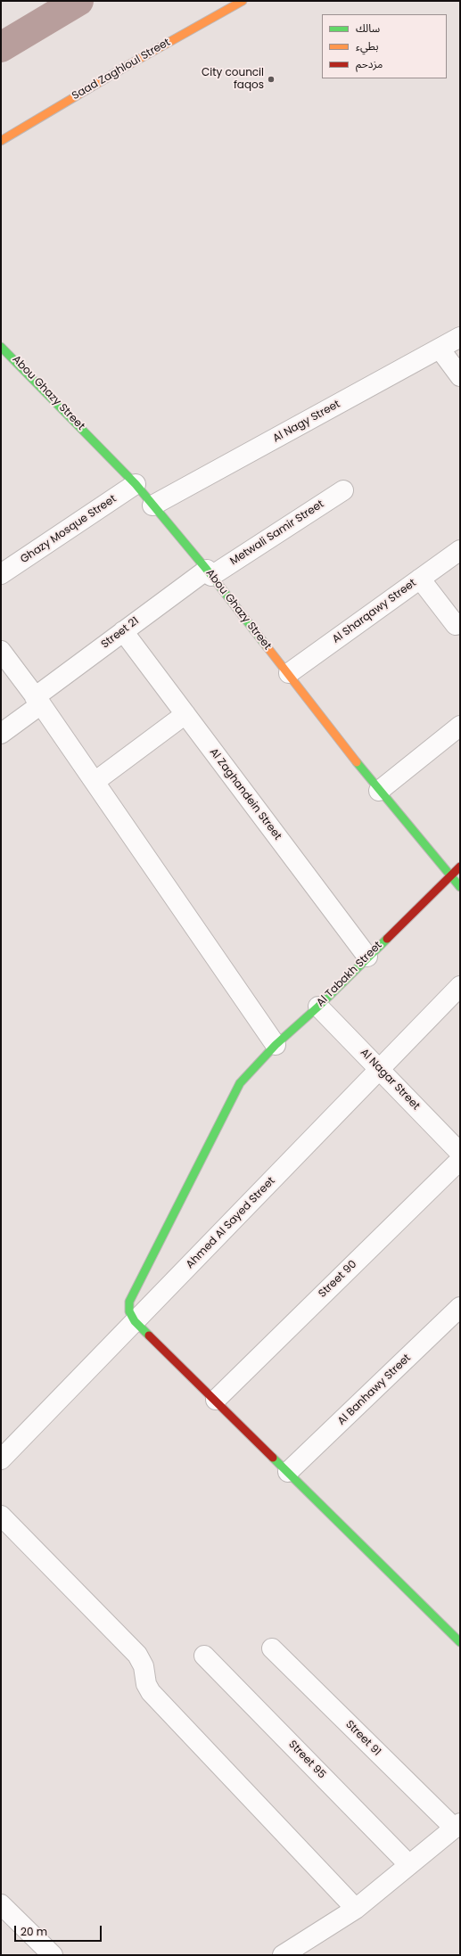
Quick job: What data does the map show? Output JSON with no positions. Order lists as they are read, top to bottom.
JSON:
{
  "streets": {
    "street": [
      "Saad Zaghloul Street",
      "Abou Ghazy Street",
      "Al Nagy Street",
      "Ghazy Mosque Street",
      "Metwali Samir Street",
      "Al Sharqawy Street",
      "Street 21",
      "Al Zaghandein Street",
      "Al Tabakh Street",
      "Al Nagar Street",
      "Ahmed Al Sayed Street",
      "Street 90",
      "Al Banhawy Street",
      "Street 91",
      "Street 95"
    ]
  },
  "crossings": [
    ["Abou Ghazy Street", "Al Nagy Street"],
    ["Abou Ghazy Street", "Ghazy Mosque Street"],
    ["Abou Ghazy Street", "Metwali Samir Street"],
    ["Abou Ghazy Street", "Al Sharqawy Street"],
    ["Abou Ghazy Street", "Street 21"],
    ["Abou Ghazy Street", "Al Tabakh Street"],
    ["Metwali Samir Street", "Street 21"],
    ["Street 21", "Al Zaghandein Street"],
    ["Al Zaghandein Street", "Al Tabakh Street"],
    ["Al Tabakh Street", "Al Nagar Street"],
    ["Al Tabakh Street", "Ahmed Al Sayed Street"],
    ["Al Nagar Street", "Ahmed Al Sayed Street"]
  ],
  "places": ["City council faqos"],
  "legend": ["سالك", "بطيء", "مزدحم"],
  "scale_bar": "20 m"
}
